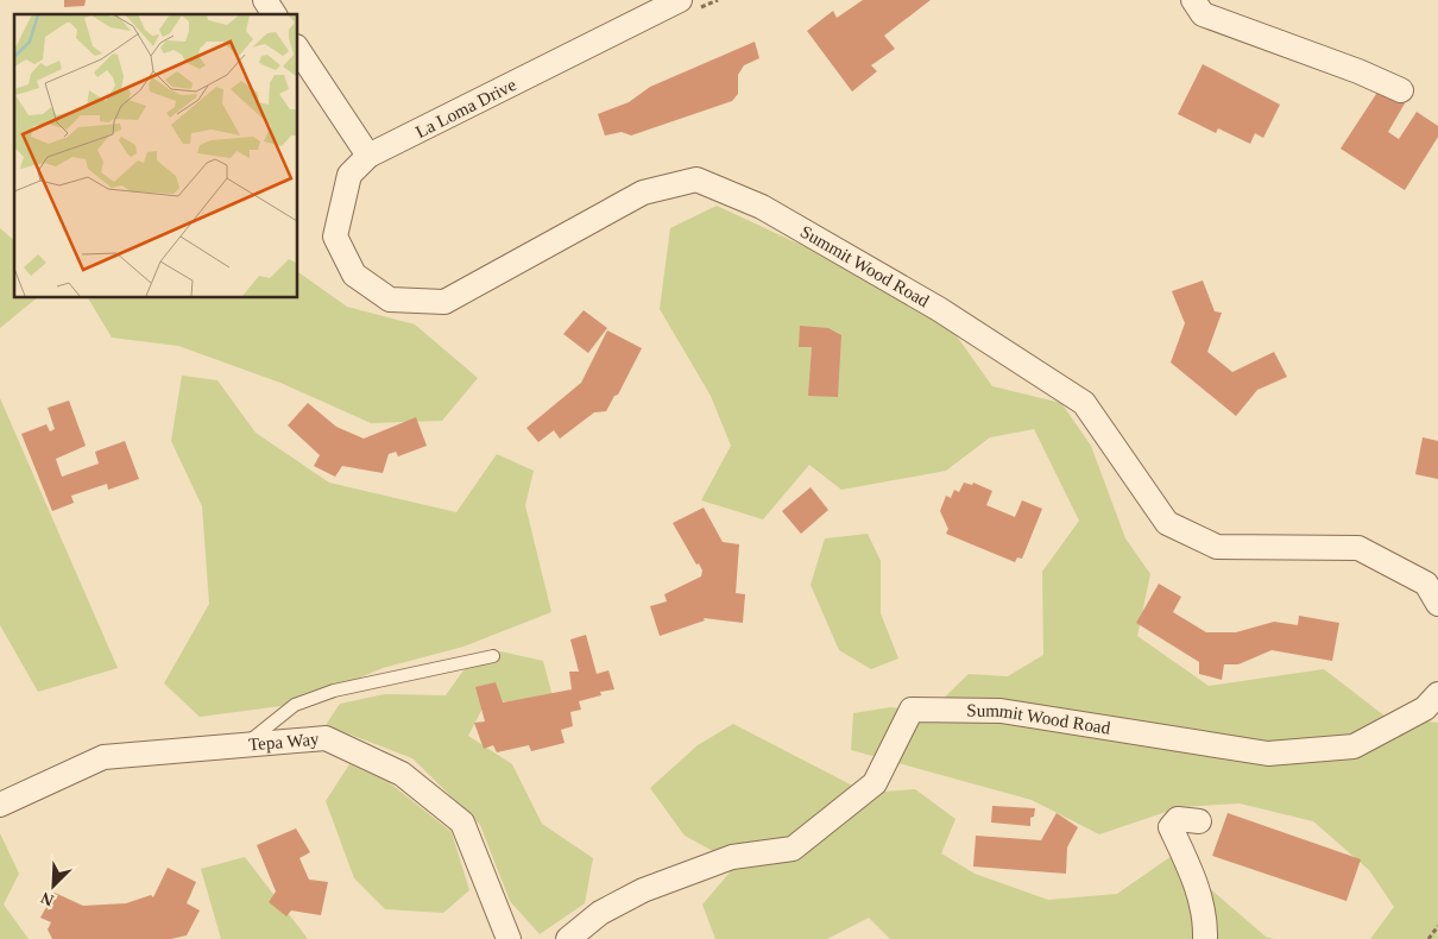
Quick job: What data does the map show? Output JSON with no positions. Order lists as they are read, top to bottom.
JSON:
{
  "streets": {
    "street": ["La Loma Drive", "Summit Wood Road", "Tepa Way"]
  },
  "crossings": [
    ["La Loma Drive", "Summit Wood Road"]
  ],
  "north": "bottom left"
}
